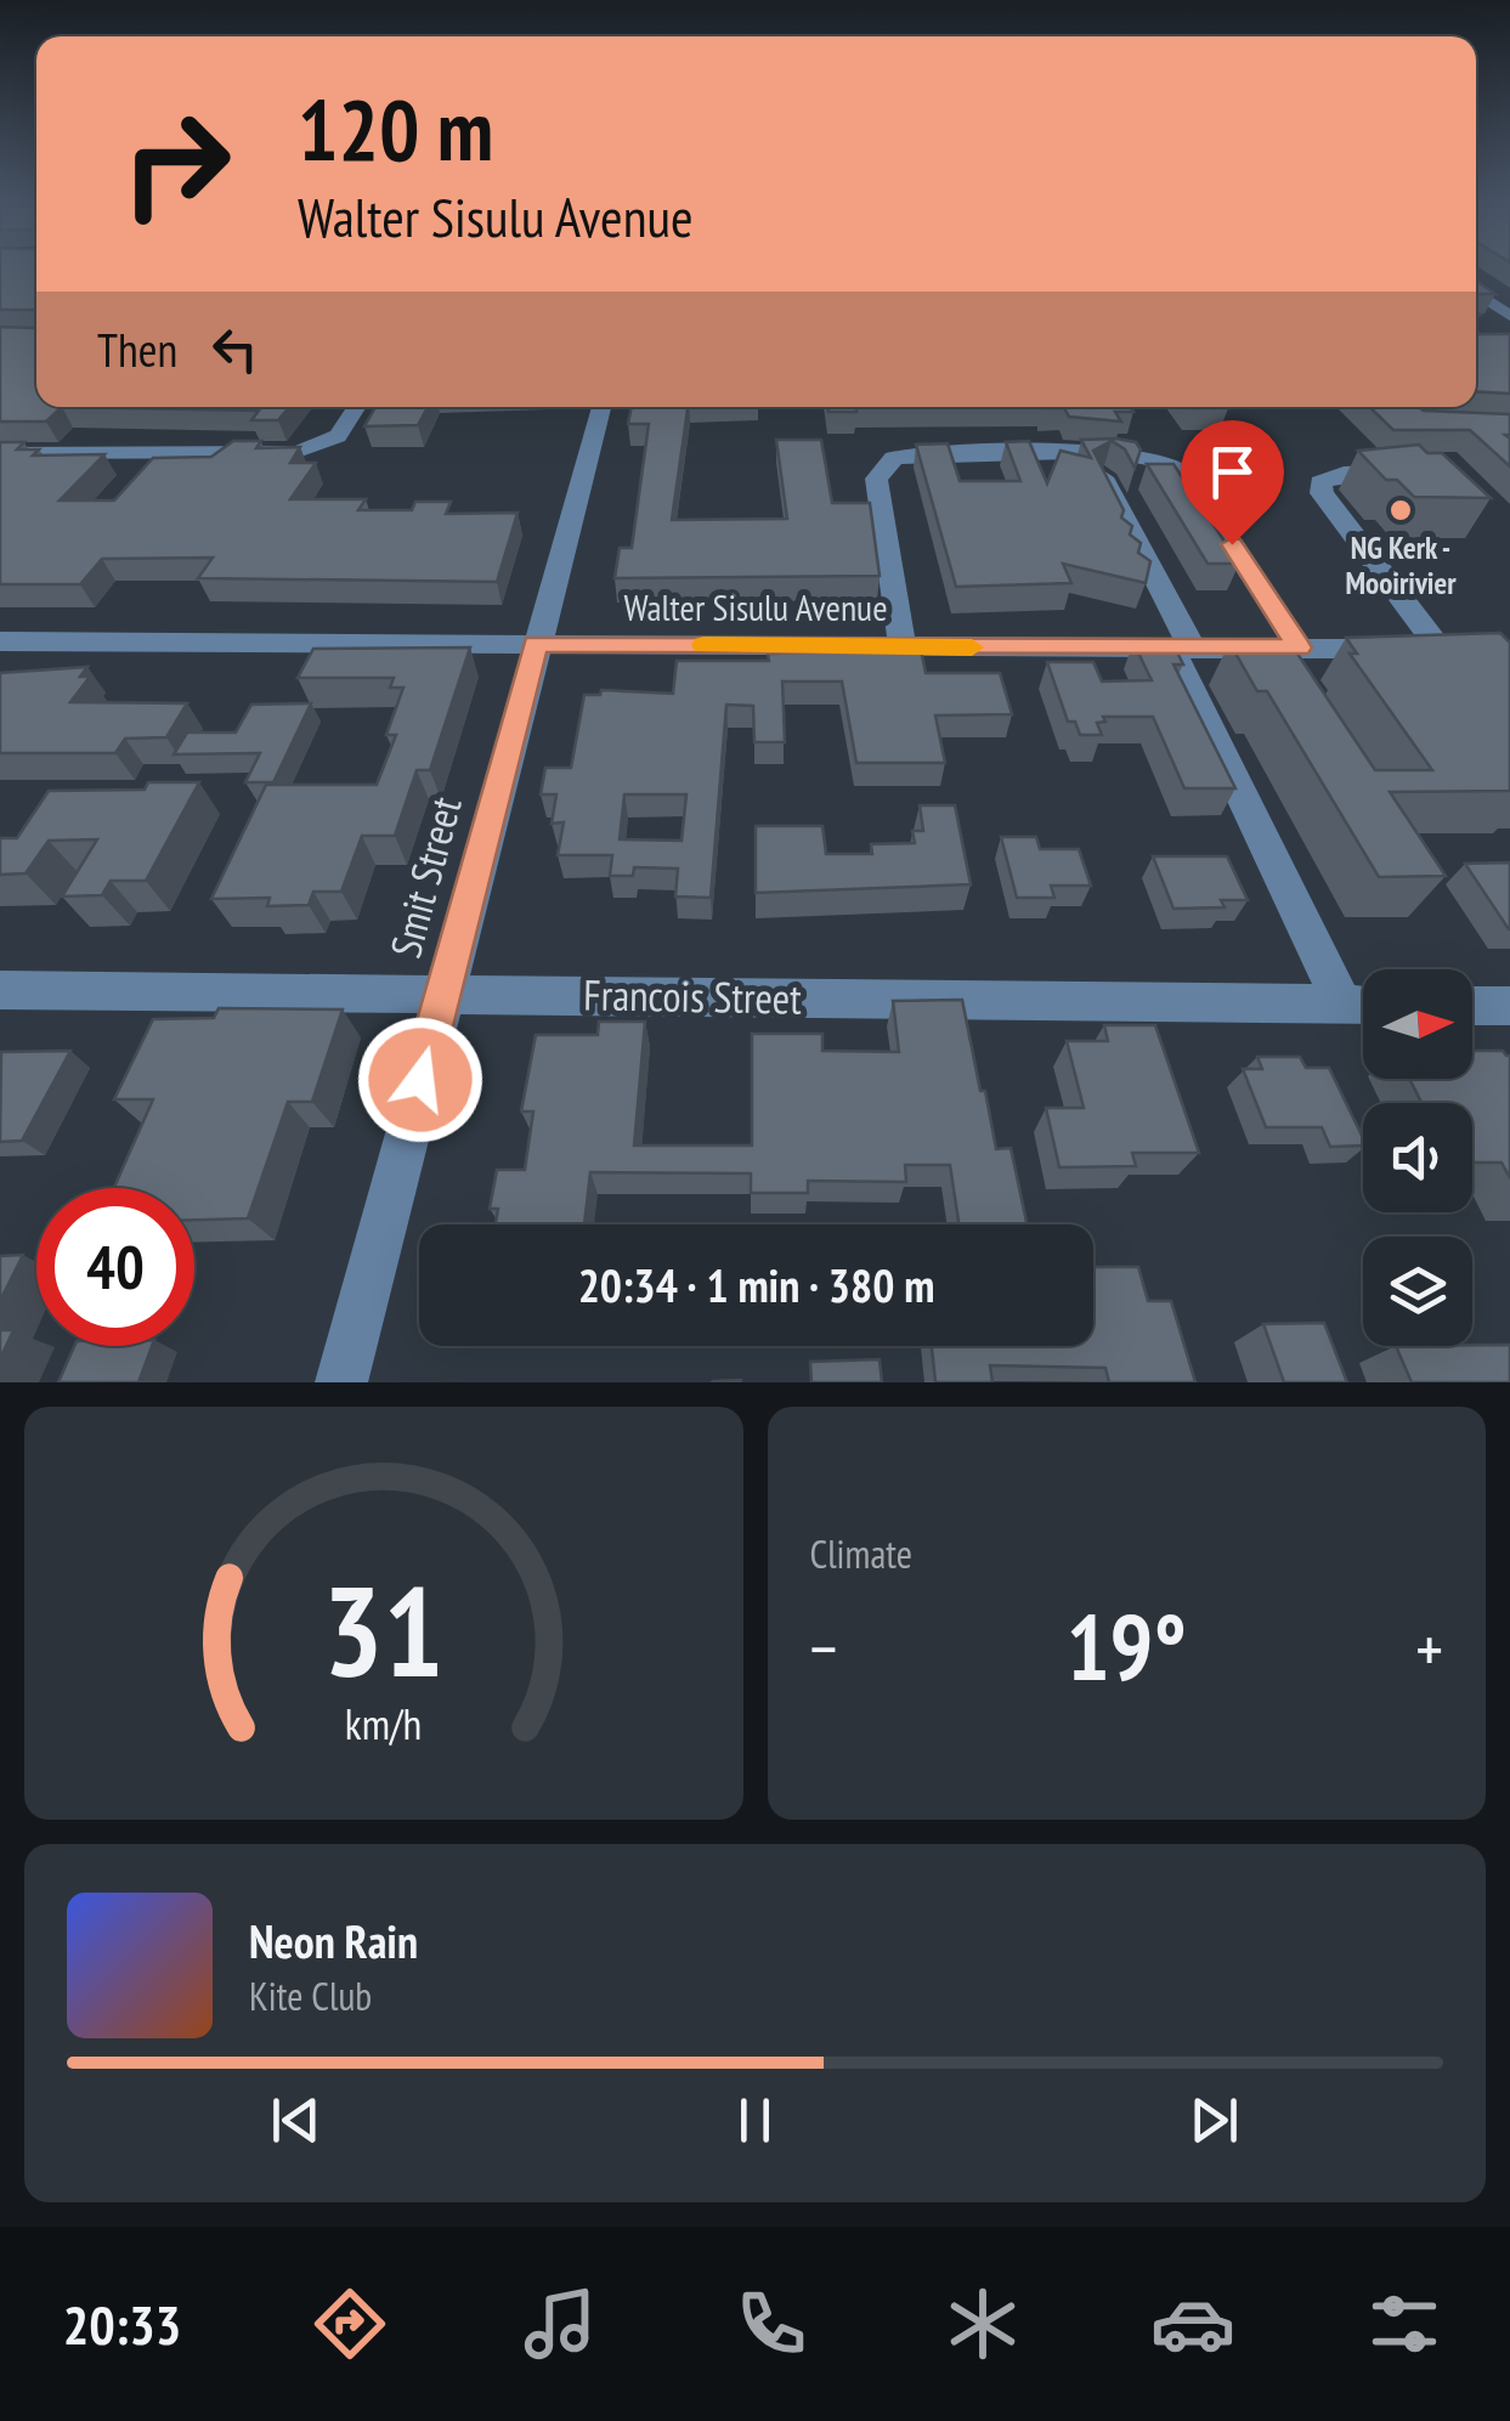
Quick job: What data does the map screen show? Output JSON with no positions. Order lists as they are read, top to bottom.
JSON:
{
  "streets": {
    "street": ["Walter Sisulu Avenue", "Smit Street", "Francois Street"]
  },
  "crossings": [
    ["Walter Sisulu Avenue", "Smit Street"],
    ["Smit Street", "Francois Street"]
  ],
  "places": ["NG Kerk - Mooirivier"],
  "north": "right",
  "page": {
    "turn": ["120 m", "Walter Sisulu Avenue"],
    "then": "Then",
    "limit": "40",
    "trip": "20:34 · 1 min · 380 m",
    "tile": "Climate",
    "heat": ["−", "19°", "+"],
    "song": ["Neon Rain", "Kite Club"],
    "tabs": "20:33",
    "gauge": ["31", "km/h"]
  }
}
